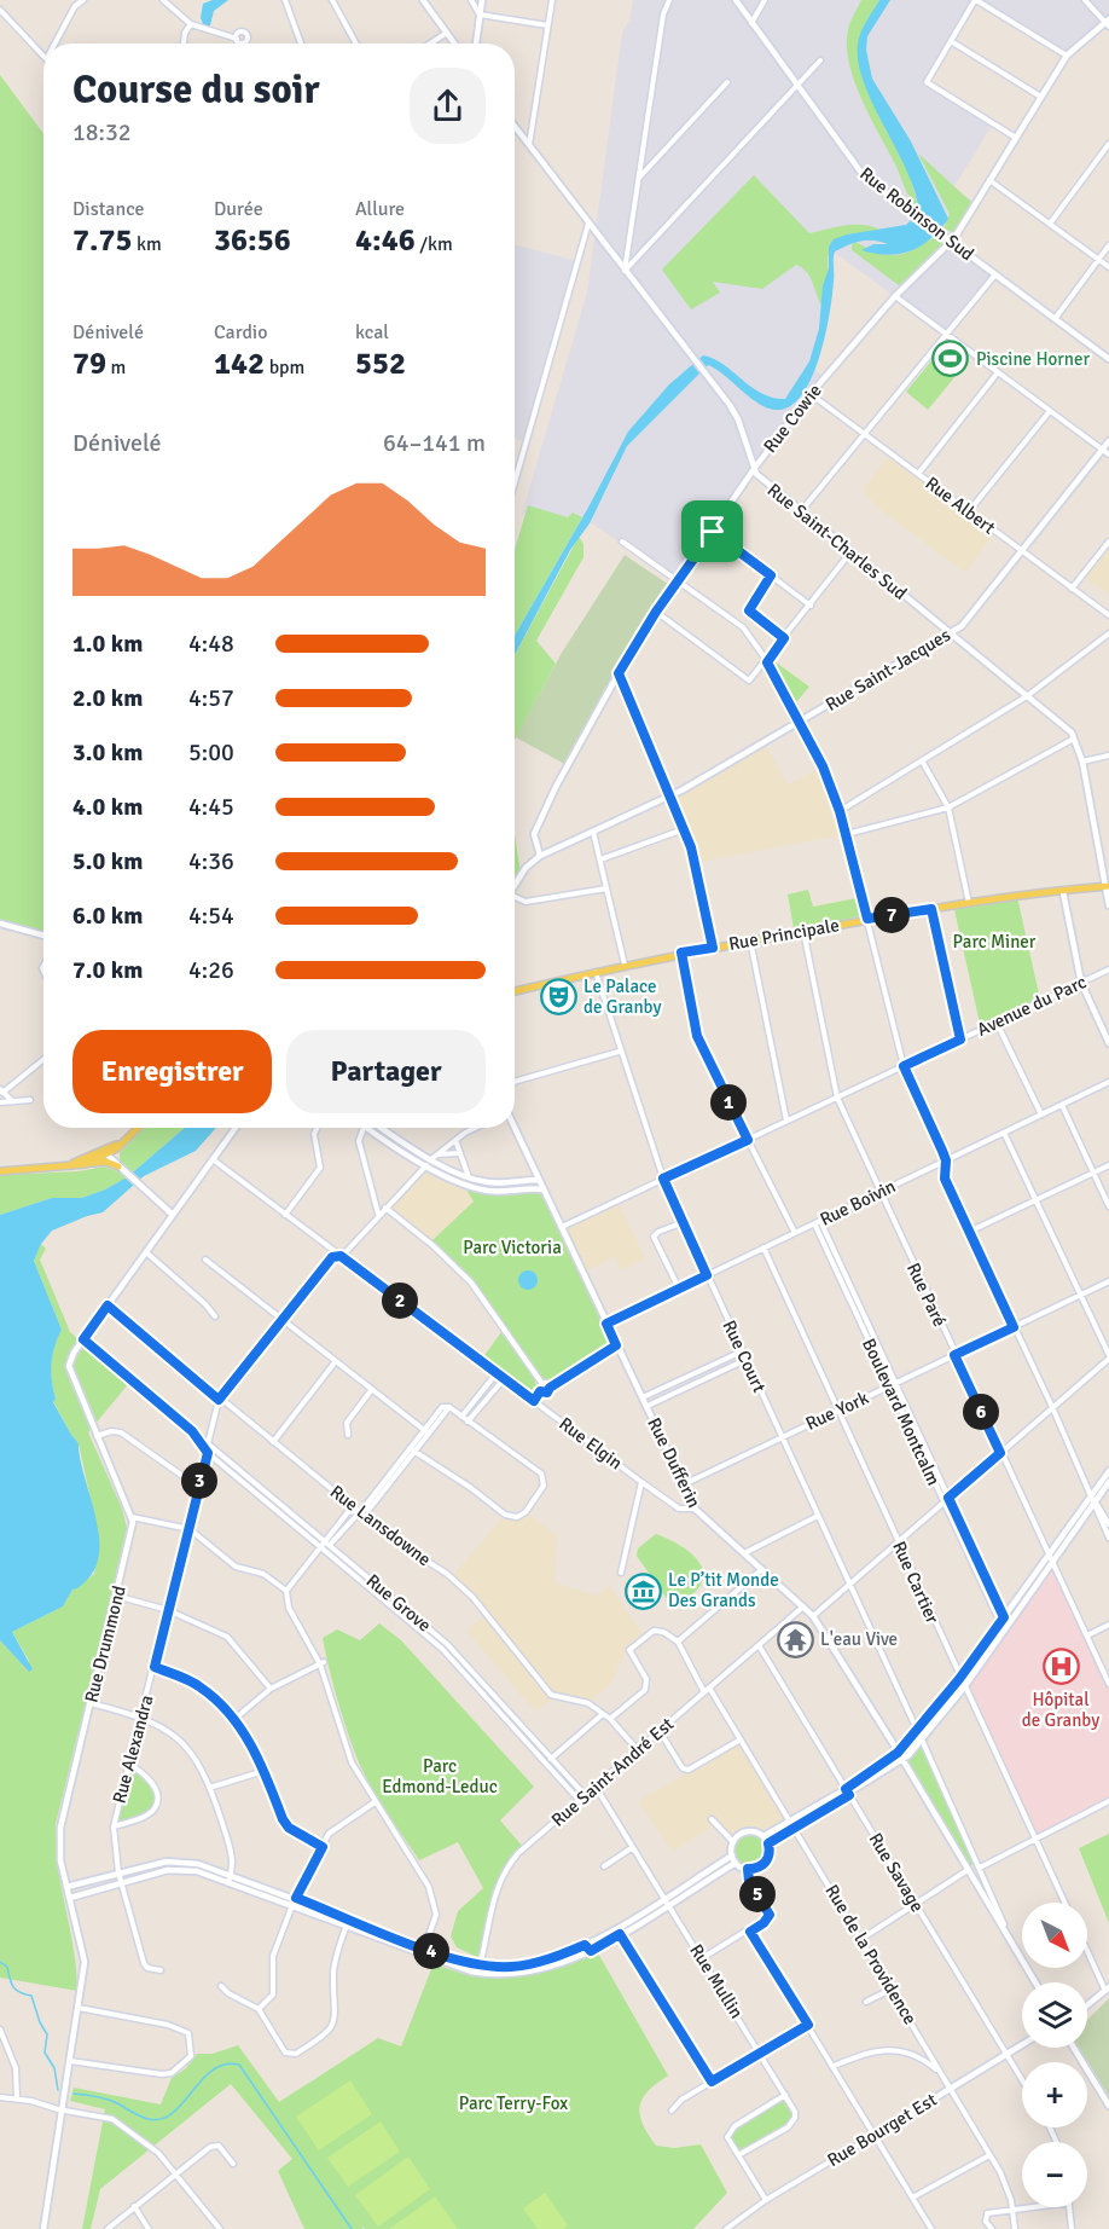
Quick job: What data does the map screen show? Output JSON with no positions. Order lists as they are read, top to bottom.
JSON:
{
  "streets": {
    "main road": ["Rue Principale"],
    "street": [
      "Rue Robinson Sud",
      "Rue Cowie",
      "Rue Albert",
      "Rue Saint-Charles Sud",
      "Rue Saint-Jacques",
      "Avenue du Parc",
      "Rue Boivin",
      "Rue Paré",
      "Rue Court",
      "Rue York",
      "Boulevard Montcalm",
      "Rue Elgin",
      "Rue Dufferin",
      "Rue Lansdowne",
      "Rue Cartier",
      "Rue Grove",
      "Rue Drummond",
      "Rue Alexandra",
      "Rue Saint-André Est",
      "Rue Savage",
      "Rue de la Providence",
      "Rue Mullin",
      "Rue Bourget Est"
    ]
  },
  "crossings": [
    ["Rue Robinson Sud", "Rue Cowie"],
    ["Rue Cowie", "Rue Albert"],
    ["Rue Cowie", "Rue Saint-Charles Sud"],
    ["Rue Cowie", "Rue Saint-Jacques"],
    ["Rue Albert", "Rue Saint-Jacques"],
    ["Rue Saint-Charles Sud", "Rue Saint-Jacques"],
    ["Rue Principale", "Rue Paré"],
    ["Rue Principale", "Rue Court"],
    ["Avenue du Parc", "Rue Paré"],
    ["Avenue du Parc", "Rue Court"],
    ["Avenue du Parc", "Rue Dufferin"],
    ["Rue Boivin", "Rue Paré"],
    ["Rue Boivin", "Rue Court"],
    ["Rue Boivin", "Boulevard Montcalm"],
    ["Rue Boivin", "Rue Dufferin"],
    ["Rue Boivin", "Rue Cartier"],
    ["Rue Paré", "Rue York"],
    ["Rue Court", "Rue York"],
    ["Rue York", "Boulevard Montcalm"],
    ["Rue York", "Rue Dufferin"],
    ["Rue York", "Rue Cartier"],
    ["Rue Elgin", "Rue Dufferin"],
    ["Rue Elgin", "Rue Alexandra"],
    ["Rue Dufferin", "Rue Saint-André Est"],
    ["Rue Lansdowne", "Rue Alexandra"],
    ["Rue Lansdowne", "Rue Saint-André Est"],
    ["Rue Grove", "Rue Alexandra"],
    ["Rue Grove", "Rue Saint-André Est"],
    ["Rue Saint-André Est", "Rue Savage"],
    ["Rue Saint-André Est", "Rue de la Providence"],
    ["Rue Saint-André Est", "Rue Mullin"],
    ["Rue Savage", "Rue Bourget Est"],
    ["Rue de la Providence", "Rue Bourget Est"]
  ],
  "parks": [
    "Parc Miner",
    "Parc Victoria",
    "Parc Edmond-Leduc",
    "Parc Terry-Fox"
  ],
  "places": {
    "sports": ["Piscine Horner"],
    "theatre": ["Le Palace de Granby"],
    "museum": ["Le P’tit Monde Des Grands"],
    "temple": ["L'eau Vive"],
    "hospital": ["Hôpital de Granby"]
  },
  "north": "bottom right",
  "page": {
    "heading": ["Course du soir", "18:32"],
    "stats": [
      ["Distance", "7.75 km"],
      ["Durée", "36:56"],
      ["Allure", "4:46 /km"],
      ["Dénivelé", "79 m"],
      ["Cardio", "142 bpm"],
      ["kcal", "552"]
    ],
    "chart": ["Dénivelé", "64–141 m"],
    "list": [
      {
        "name": "1.0 km",
        "note": "4:48"
      },
      {
        "name": "2.0 km",
        "note": "4:57"
      },
      {
        "name": "3.0 km",
        "note": "5:00"
      },
      {
        "name": "4.0 km",
        "note": "4:45"
      },
      {
        "name": "5.0 km",
        "note": "4:36"
      },
      {
        "name": "6.0 km",
        "note": "4:54"
      },
      {
        "name": "7.0 km",
        "note": "4:26"
      }
    ],
    "pins": [
      "7",
      "1",
      "2",
      "6",
      "3",
      "5",
      "4"
    ],
    "buttons": ["Enregistrer", "Partager"],
    "map_buttons": ["+", "−"]
  }
}
